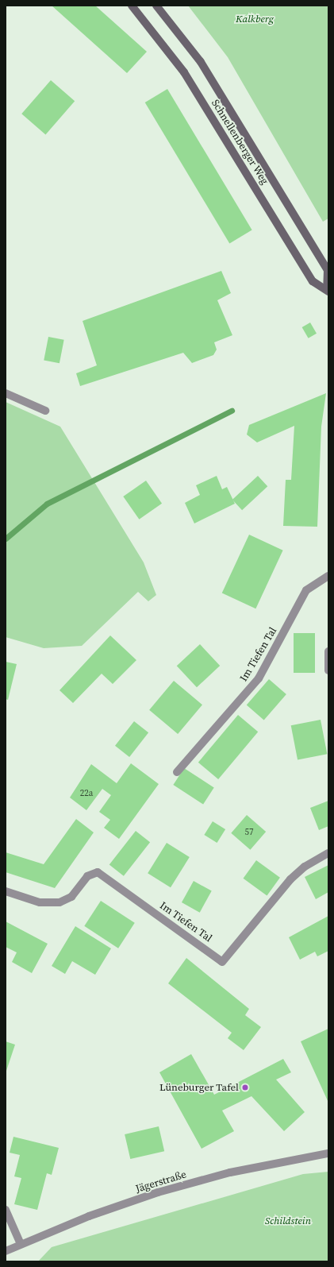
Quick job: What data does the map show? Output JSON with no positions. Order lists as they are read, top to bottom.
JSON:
{
  "streets": {
    "main road": ["Schnellenberger Weg"],
    "street": ["Im Tiefen Tal", "Jägerstraße"]
  },
  "parks": ["Kalkberg", "Schildstein"],
  "places": ["Lüneburger Tafel"],
  "house_numbers": ["22a", "57"]
}
